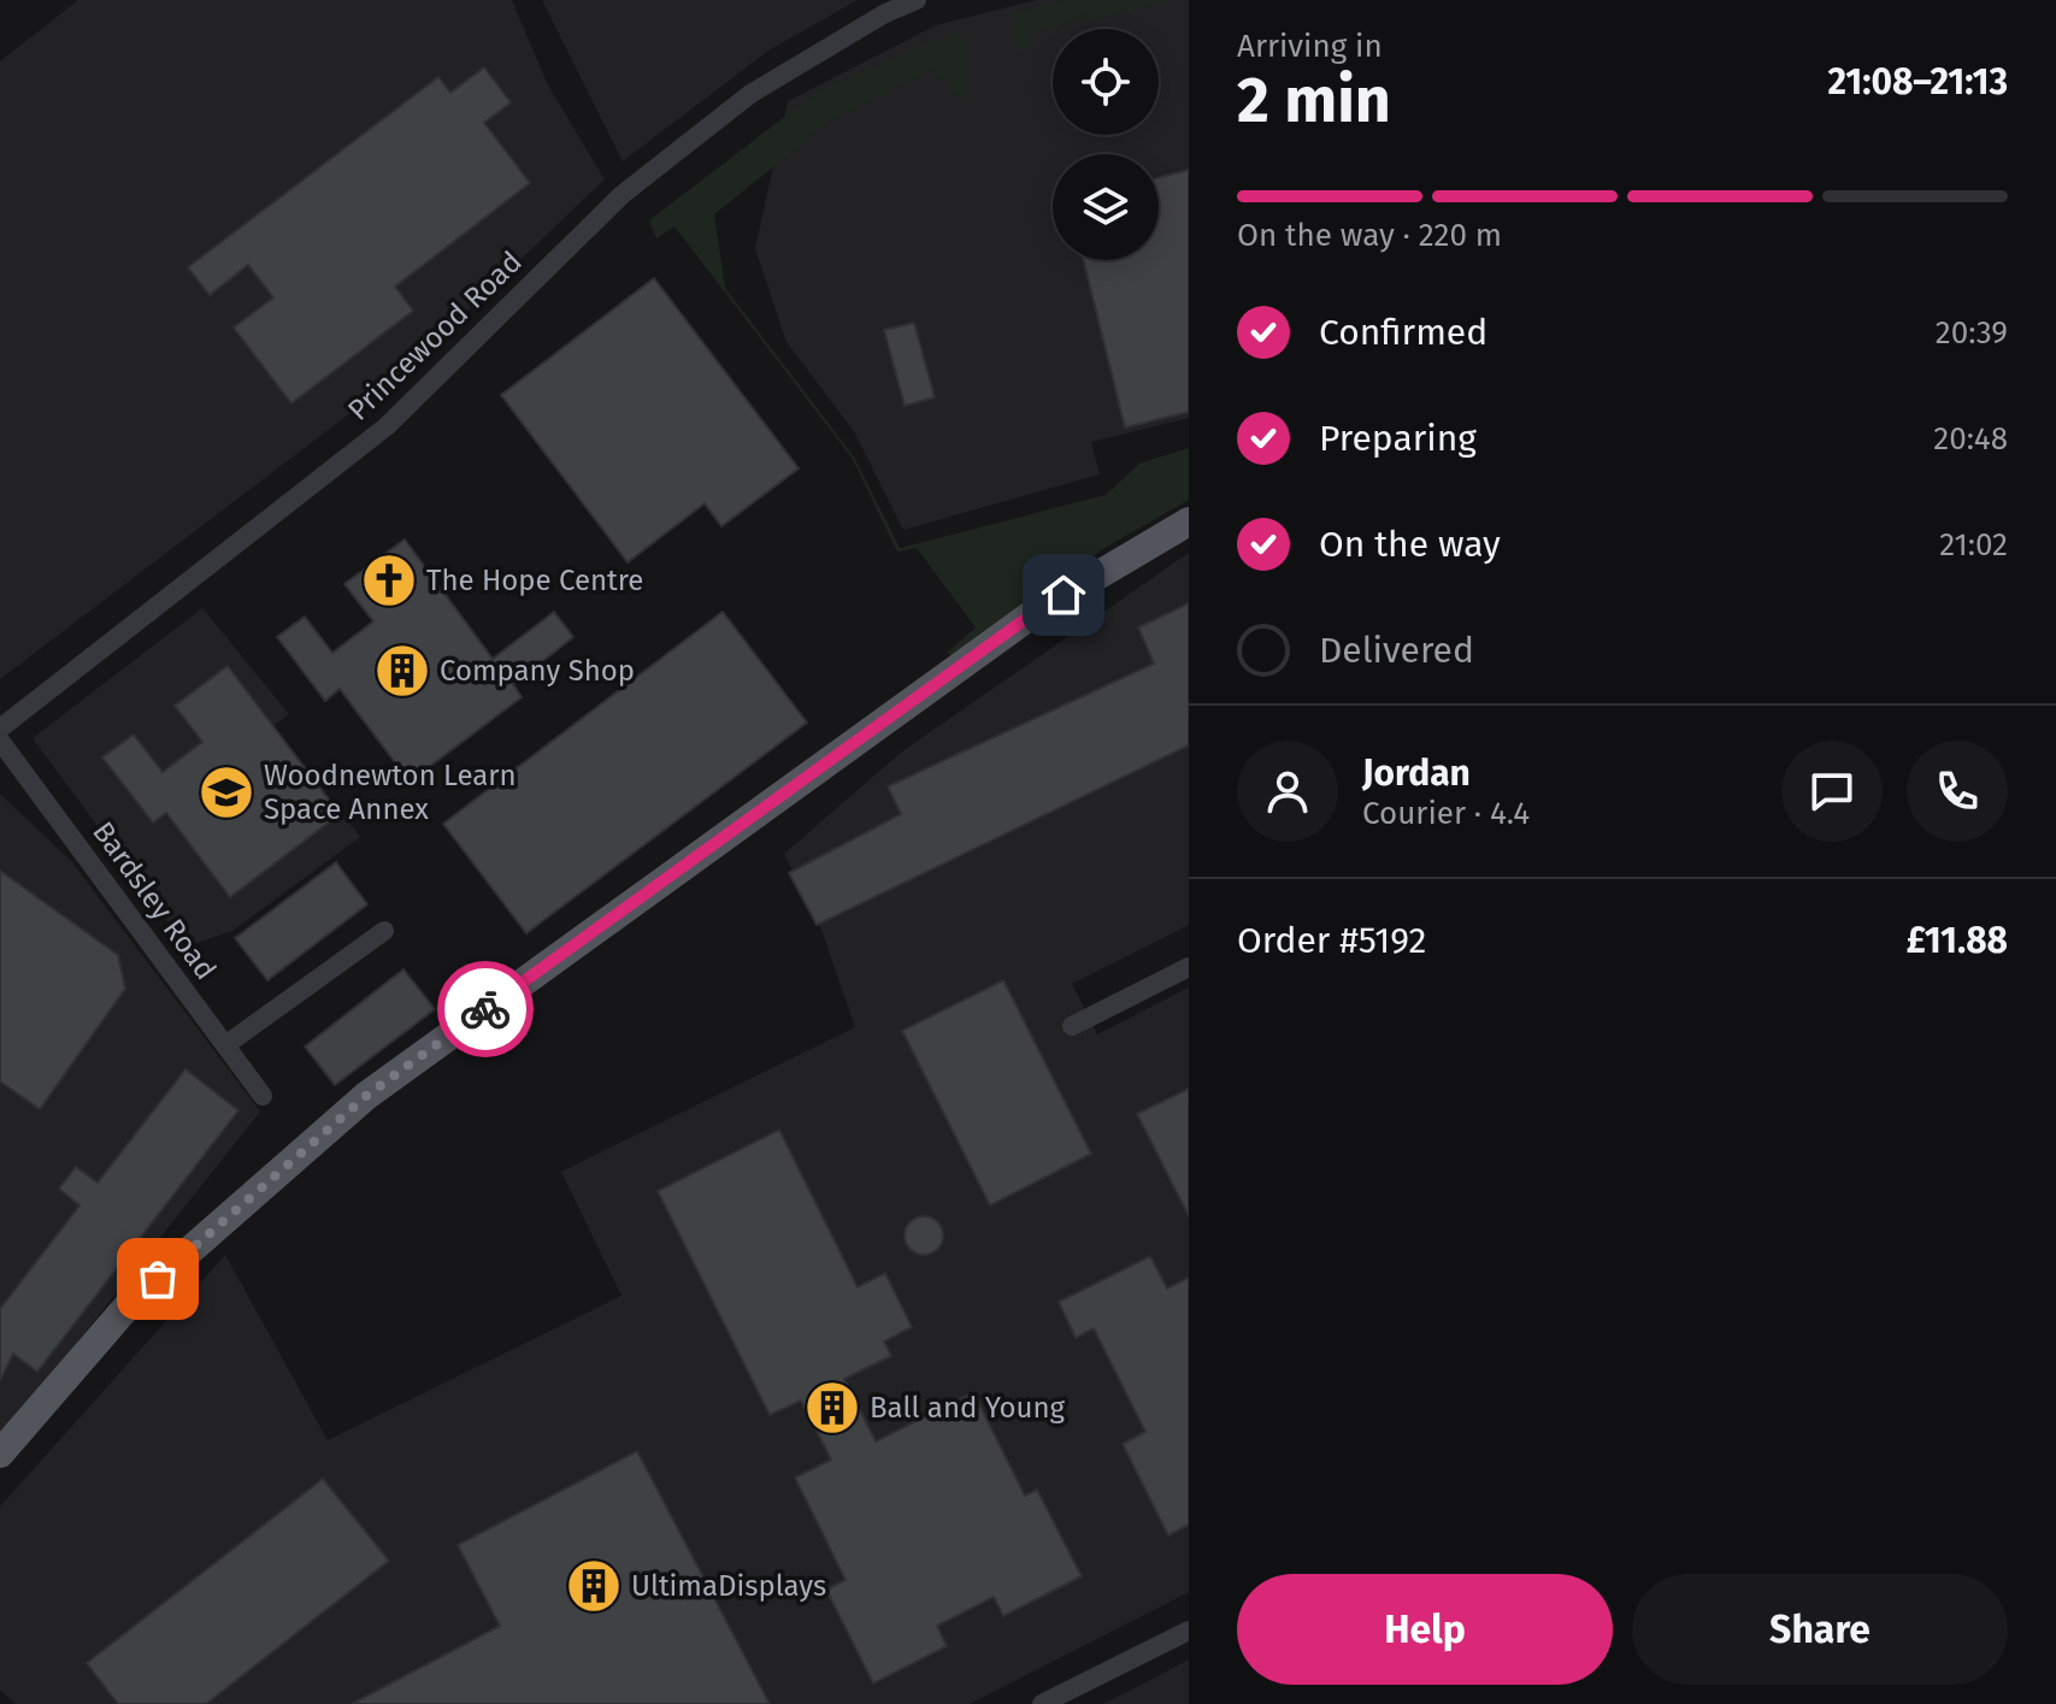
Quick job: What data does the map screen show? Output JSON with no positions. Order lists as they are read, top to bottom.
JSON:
{
  "streets": {
    "street": ["Princewood Road", "Bardsley Road"]
  },
  "places": {
    "church": ["The Hope Centre"],
    "building": ["Company Shop", "Ball and Young", "UltimaDisplays"],
    "school or university": ["Woodnewton Learn Space Annex"]
  },
  "page": {
    "heading": ["2 min", "Arriving in", "21:08–21:13"],
    "panel": [
      "Jordan",
      "Courier · 4.4",
      "Order #5192",
      "£11.88"
    ],
    "bar": "On the way · 220 m",
    "list": [
      ["Confirmed", "20:39"],
      ["Preparing", "20:48"],
      ["On the way", "21:02"],
      "Delivered"
    ],
    "buttons": ["Help", "Share"]
  }
}
